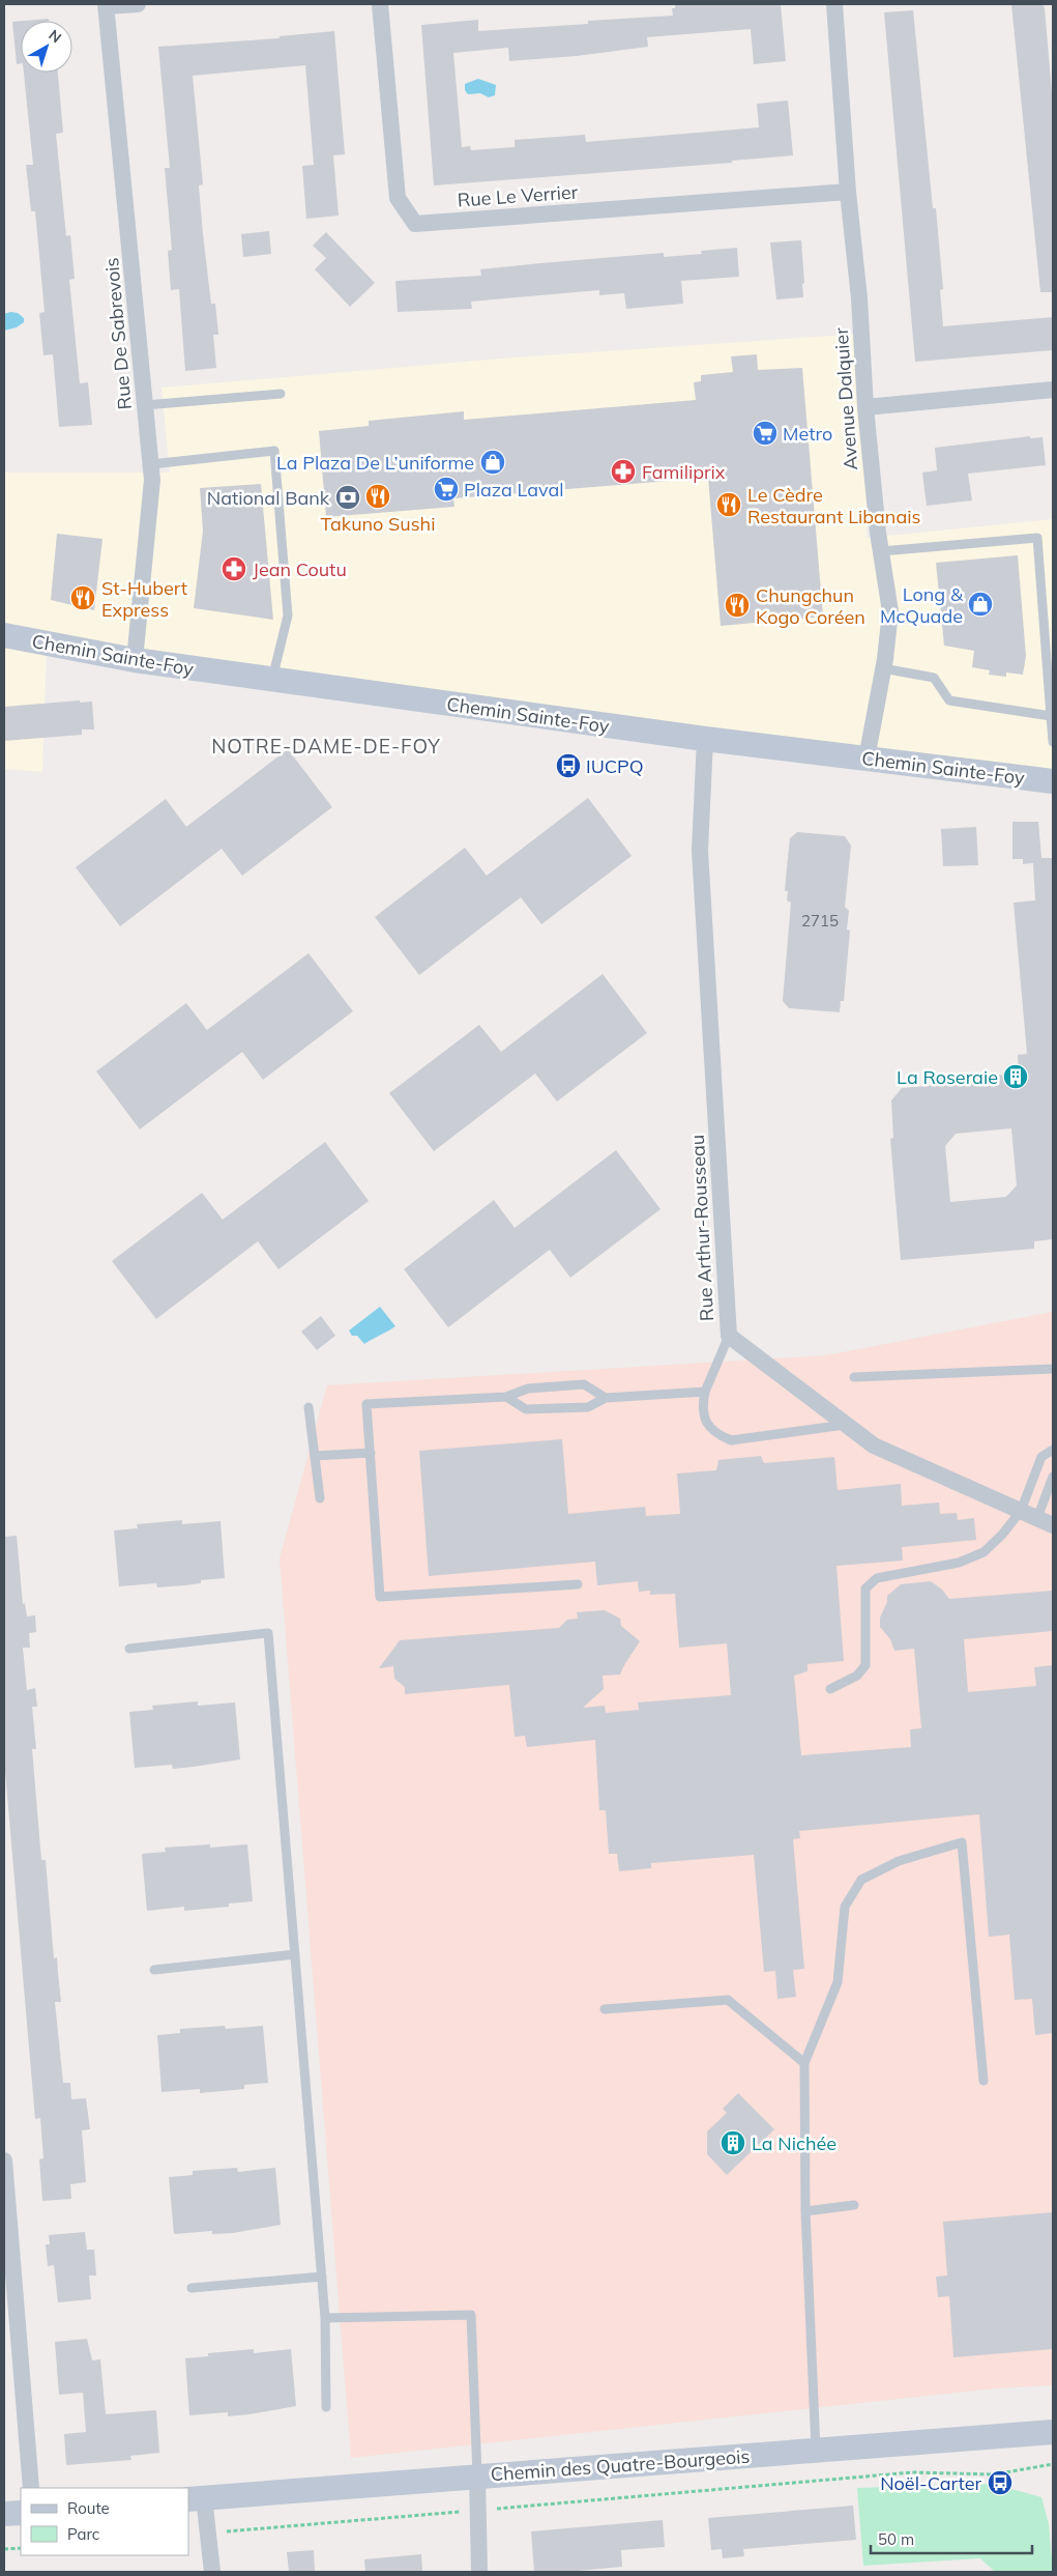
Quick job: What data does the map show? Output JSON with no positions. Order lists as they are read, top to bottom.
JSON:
{
  "streets": {
    "main road": ["Chemin Sainte-Foy", "Chemin des Quatre-Bourgeois"],
    "street": [
      "Rue Le Verrier",
      "Rue De Sabrevois",
      "Avenue Dalquier",
      "Rue Arthur-Rousseau"
    ]
  },
  "crossings": [
    ["Rue Le Verrier", "Avenue Dalquier"],
    ["Rue De Sabrevois", "Chemin Sainte-Foy"],
    ["Avenue Dalquier", "Chemin Sainte-Foy"],
    ["Chemin Sainte-Foy", "Rue Arthur-Rousseau"]
  ],
  "districts": ["NOTRE-DAME-DE-FOY"],
  "places": {
    "supermarket": ["Metro", "Plaza Laval"],
    "shop": ["La Plaza De L’uniforme", "Long & McQuade"],
    "pharmacy": ["Familiprix", "Jean Coutu"],
    "restaurant": [
      "Takuno Sushi",
      "Le Cèdre Restaurant Libanais",
      "St-Hubert Express",
      "Chungchun Kogo Coréen"
    ],
    "bank": ["National Bank"],
    "bus stop": ["IUCPQ", "Noël-Carter"],
    "building": ["La Roseraie", "La Nichée"]
  },
  "house_numbers": ["2715"],
  "legend": ["Route", "Parc"],
  "scale_bar": "50 m",
  "north": "top right"
}
